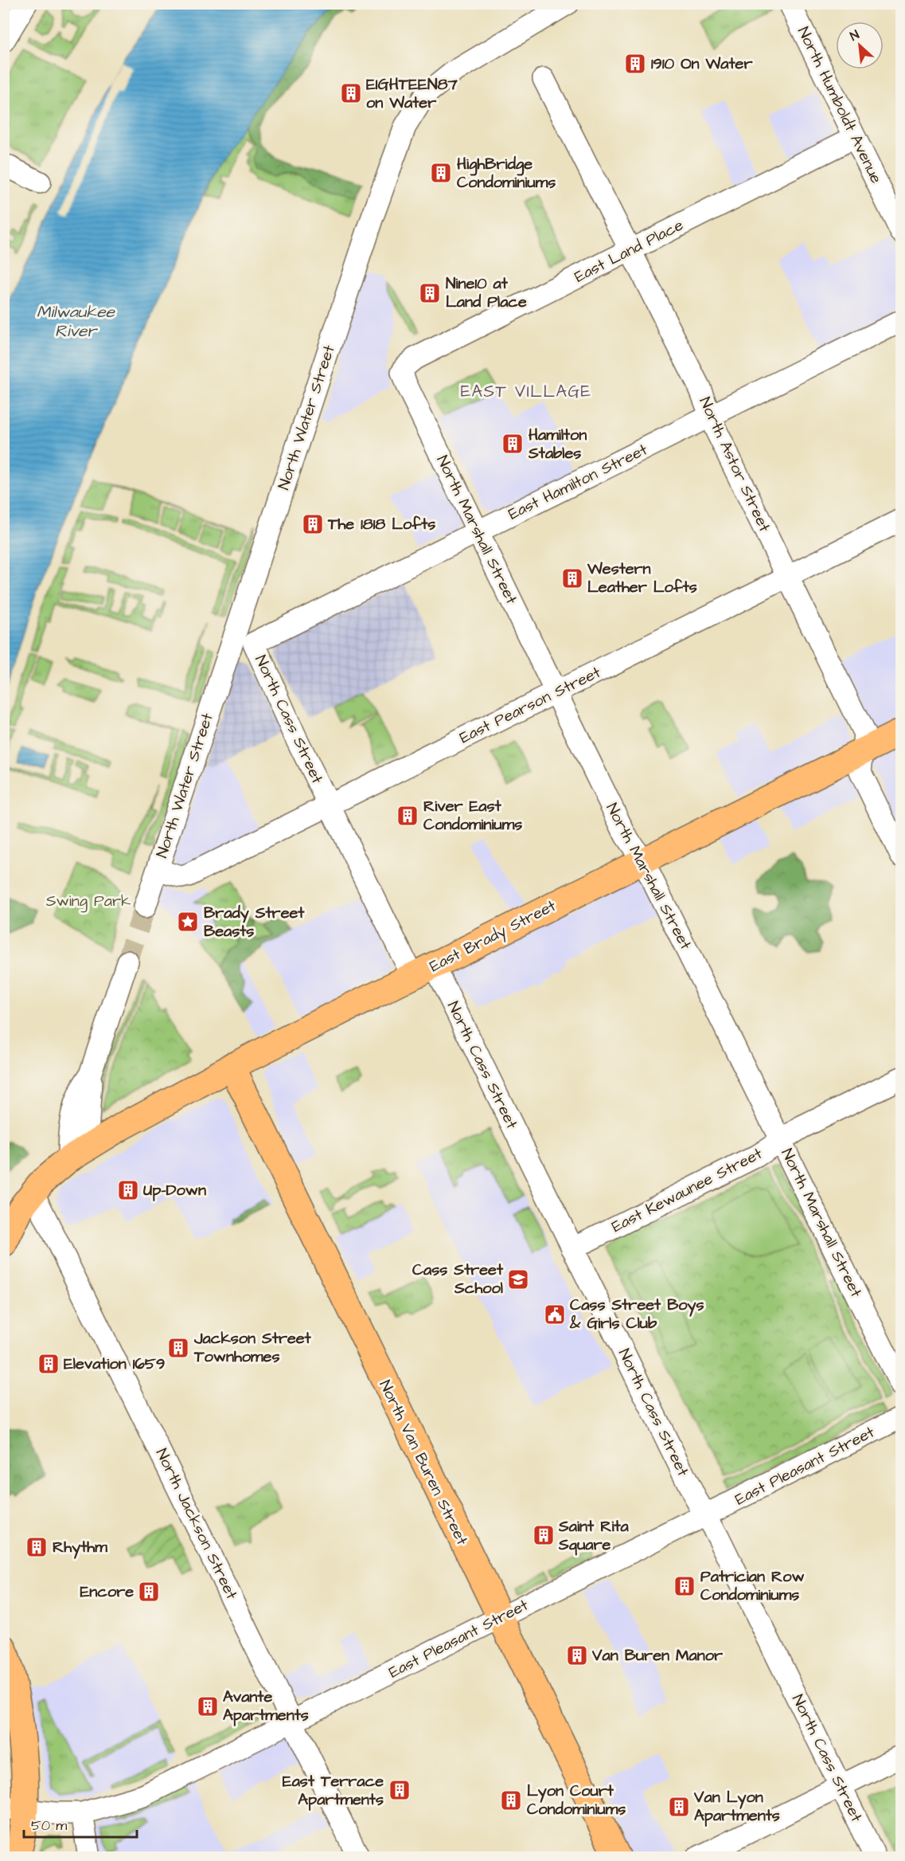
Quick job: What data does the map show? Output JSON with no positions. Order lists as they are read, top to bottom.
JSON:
{
  "streets": {
    "main road": ["East Brady Street", "North Van Buren Street"],
    "street": [
      "North Humboldt Avenue",
      "East Land Place",
      "North Water Street",
      "North Astor Street",
      "East Hamilton Street",
      "North Marshall Street",
      "East Pearson Street",
      "North Cass Street",
      "East Kewaunee Street",
      "East Pleasant Street",
      "North Jackson Street"
    ]
  },
  "crossings": [
    ["North Humboldt Avenue", "East Land Place"],
    ["East Land Place", "North Astor Street"],
    ["East Land Place", "North Marshall Street"],
    ["North Water Street", "East Hamilton Street"],
    ["North Water Street", "East Pearson Street"],
    ["North Water Street", "North Cass Street"],
    ["North Astor Street", "East Hamilton Street"],
    ["North Astor Street", "East Pearson Street"],
    ["North Astor Street", "East Brady Street"],
    ["East Hamilton Street", "North Marshall Street"],
    ["East Hamilton Street", "North Cass Street"],
    ["North Marshall Street", "East Pearson Street"],
    ["North Marshall Street", "East Brady Street"],
    ["North Marshall Street", "East Kewaunee Street"],
    ["East Pearson Street", "North Cass Street"],
    ["North Cass Street", "East Brady Street"],
    ["North Cass Street", "East Kewaunee Street"],
    ["North Cass Street", "East Pleasant Street"],
    ["East Brady Street", "North Van Buren Street"],
    ["North Van Buren Street", "East Pleasant Street"],
    ["East Pleasant Street", "North Jackson Street"]
  ],
  "districts": ["EAST VILLAGE"],
  "water": ["Milwaukee River"],
  "parks": ["Swing Park"],
  "places": {
    "building": [
      "1910 On Water",
      "EIGHTEEN87 on Water",
      "HighBridge Condominiums",
      "Nine10 at Land Place",
      "Hamilton Stables",
      "The 1818 Lofts",
      "Western Leather Lofts",
      "River East Condominiums",
      "Up-Down",
      "Jackson Street Townhomes",
      "Elevation 1659",
      "Saint Rita Square",
      "Rhythm",
      "Patrician Row Condominiums",
      "Encore",
      "Van Buren Manor",
      "Avante Apartments",
      "East Terrace Apartments",
      "Lyon Court Condominiums",
      "Van Lyon Apartments"
    ],
    "place": ["Brady Street Beasts"],
    "school or university": ["Cass Street School"],
    "public building": ["Cass Street Boys & Girls Club"]
  },
  "scale_bar": "50 m",
  "north": "top left"
}
